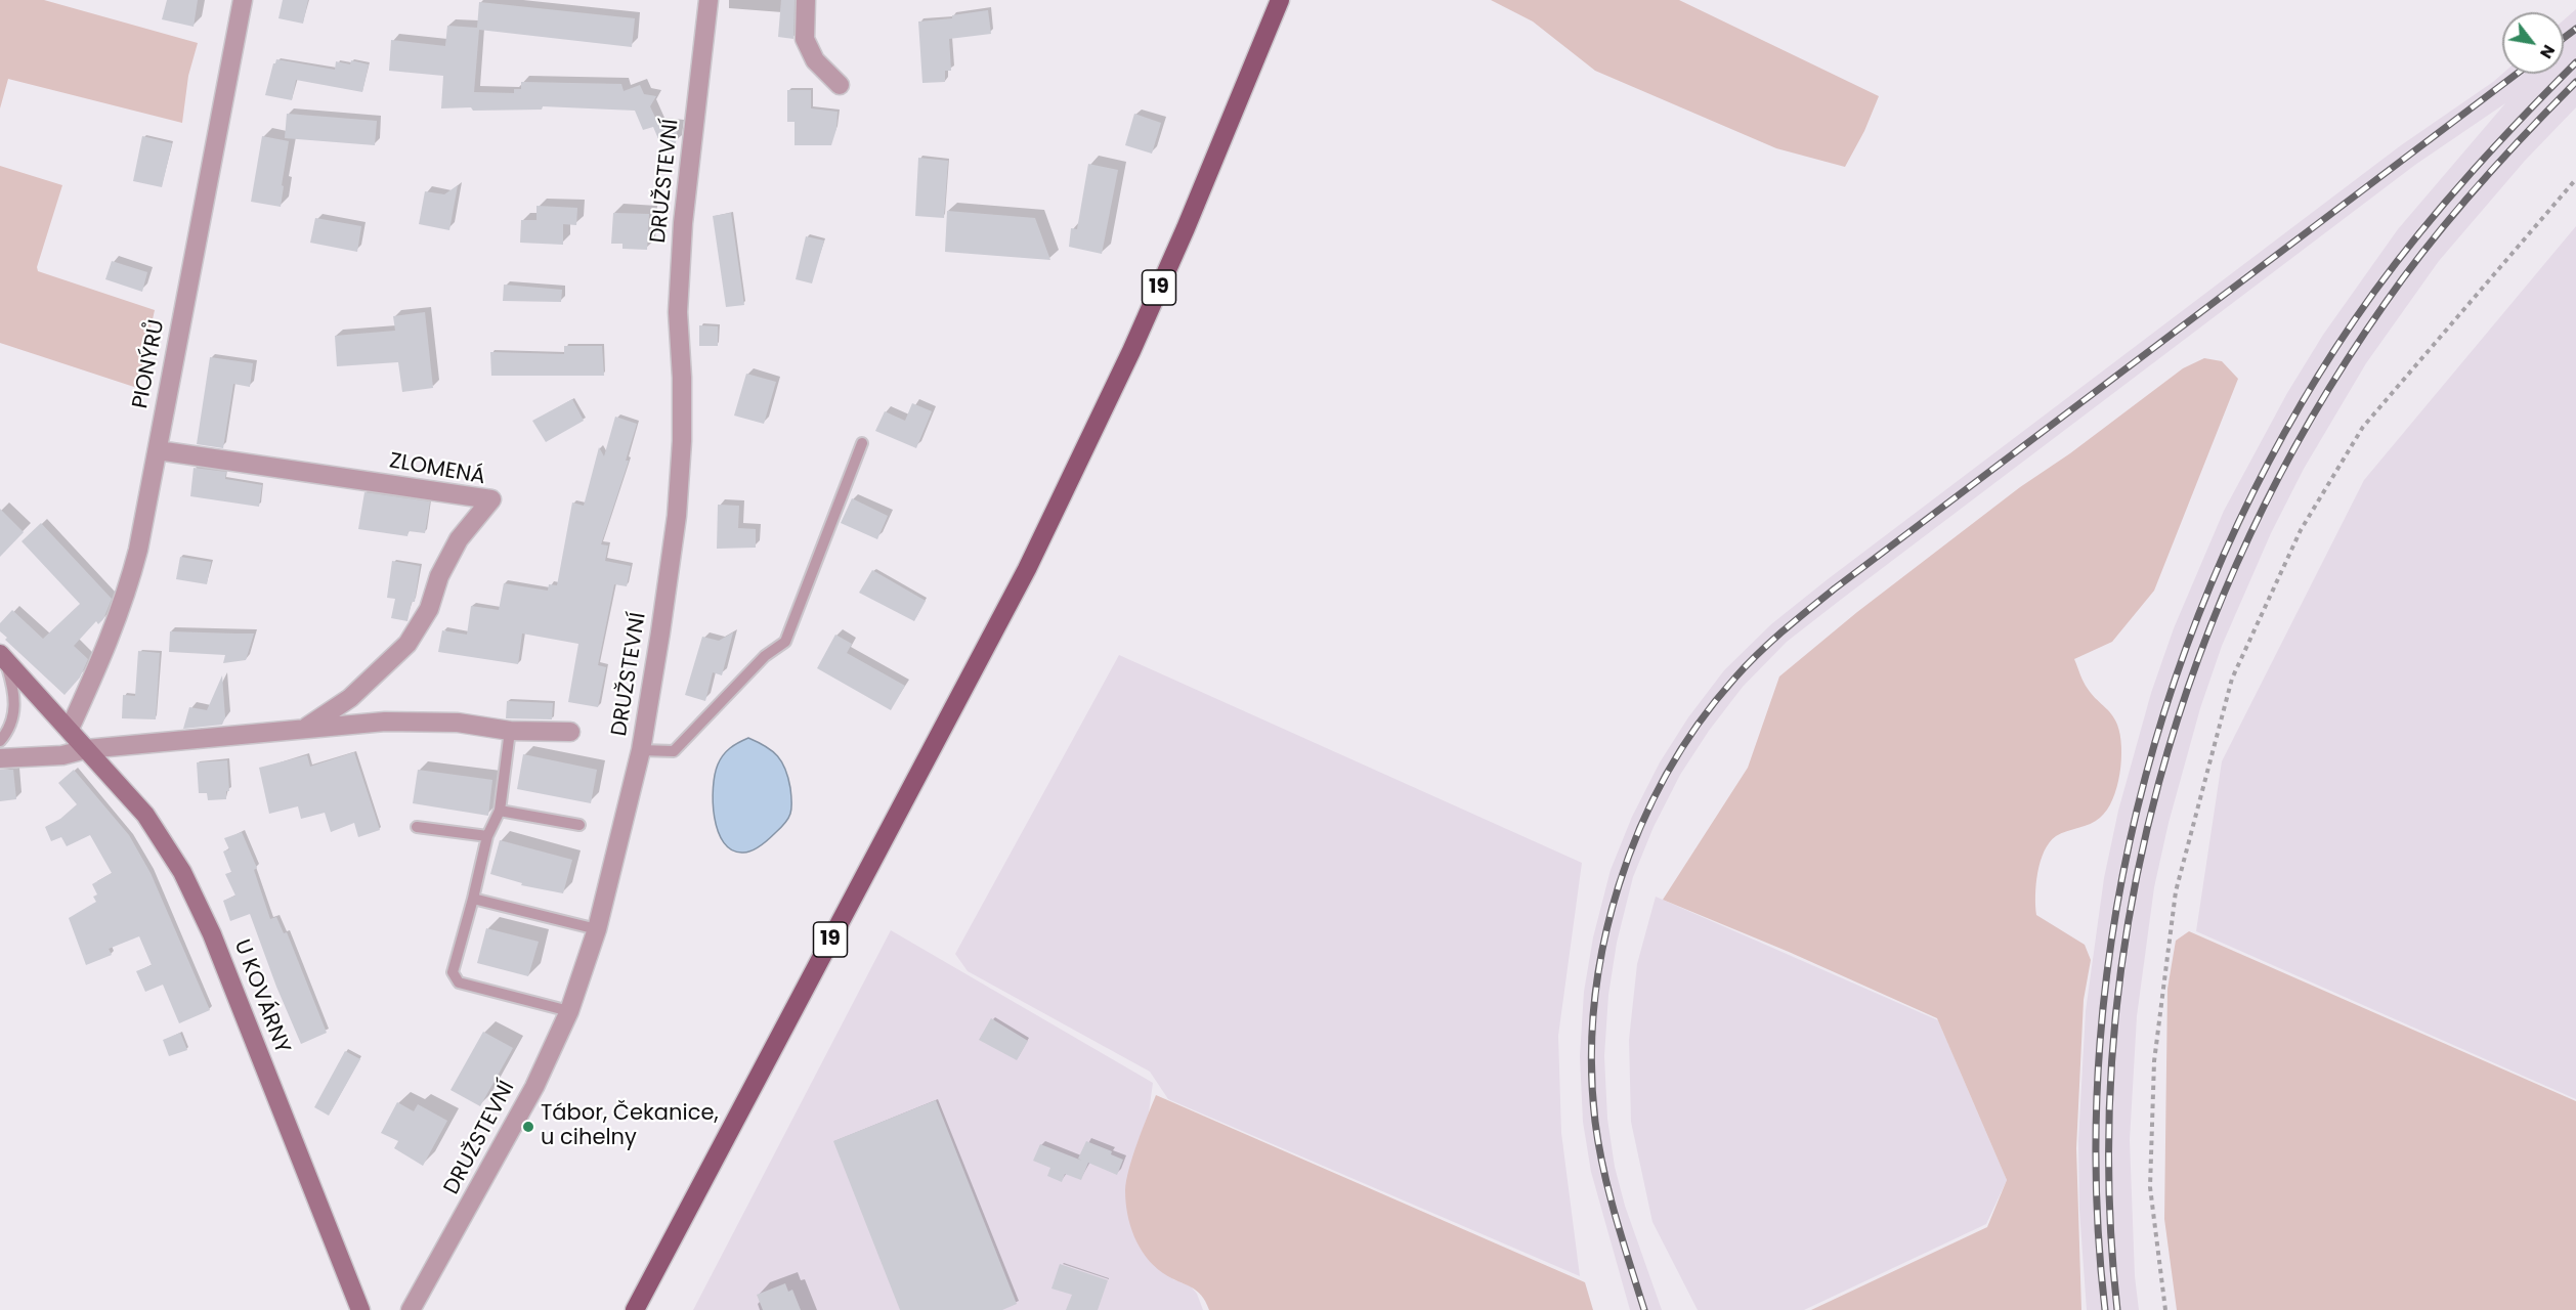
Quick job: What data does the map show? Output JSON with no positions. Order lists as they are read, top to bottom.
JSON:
{
  "streets": {
    "main road": ["19"],
    "street": [
      "DRUŽSTEVNÍ",
      "PIONÝRŮ",
      "ZLOMENÁ",
      "U KOVÁRNY"
    ]
  },
  "crossings": [
    ["PIONÝRŮ", "ZLOMENÁ"],
    ["PIONÝRŮ", "U KOVÁRNY"],
    ["ZLOMENÁ", "U KOVÁRNY"]
  ],
  "places": ["Tábor, Čekanice, u cihelny"],
  "north": "bottom right"
}
